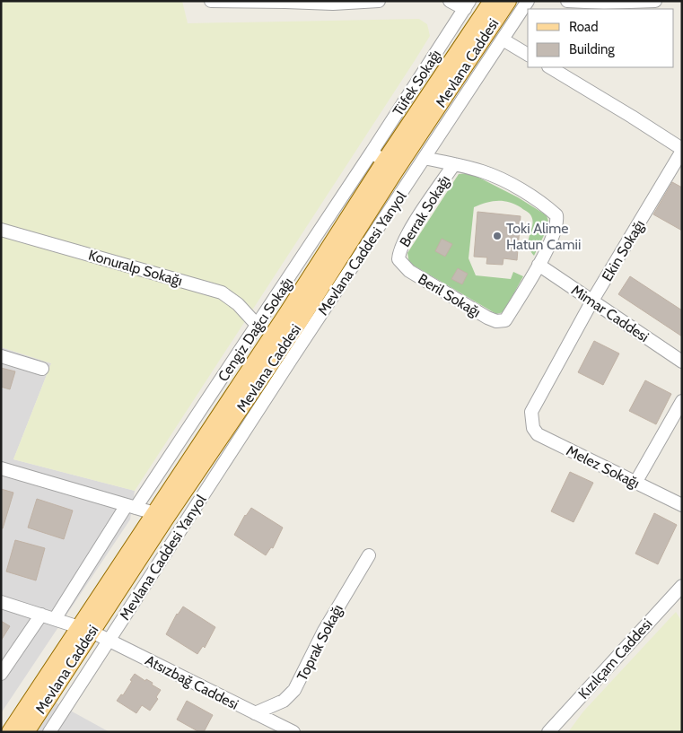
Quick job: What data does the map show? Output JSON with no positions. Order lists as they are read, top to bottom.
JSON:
{
  "streets": {
    "main road": ["Mevlana Caddesi"],
    "street": [
      "Tüfek Sokağı",
      "Berrak Sokağı",
      "Ekin Sokağı",
      "Mevlana Caddesi Yanyol",
      "Konuralp Sokağı",
      "Beril Sokağı",
      "Mimar Caddesi",
      "Cengiz Dağcı Sokağı",
      "Melez Sokağı",
      "Toprak Sokağı",
      "Kızılçam Caddesi",
      "Atsızbağ Caddesi"
    ]
  },
  "crossings": [
    ["Mevlana Caddesi", "Atsızbağ Caddesi"],
    ["Tüfek Sokağı", "Cengiz Dağcı Sokağı"],
    ["Berrak Sokağı", "Beril Sokağı"],
    ["Berrak Sokağı", "Mimar Caddesi"],
    ["Ekin Sokağı", "Mimar Caddesi"],
    ["Ekin Sokağı", "Melez Sokağı"],
    ["Mevlana Caddesi Yanyol", "Atsızbağ Caddesi"],
    ["Konuralp Sokağı", "Cengiz Dağcı Sokağı"],
    ["Beril Sokağı", "Mimar Caddesi"],
    ["Cengiz Dağcı Sokağı", "Atsızbağ Caddesi"],
    ["Toprak Sokağı", "Atsızbağ Caddesi"]
  ],
  "places": ["Toki Alime Hatun Camii"],
  "legend": ["Road", "Building"]
}
